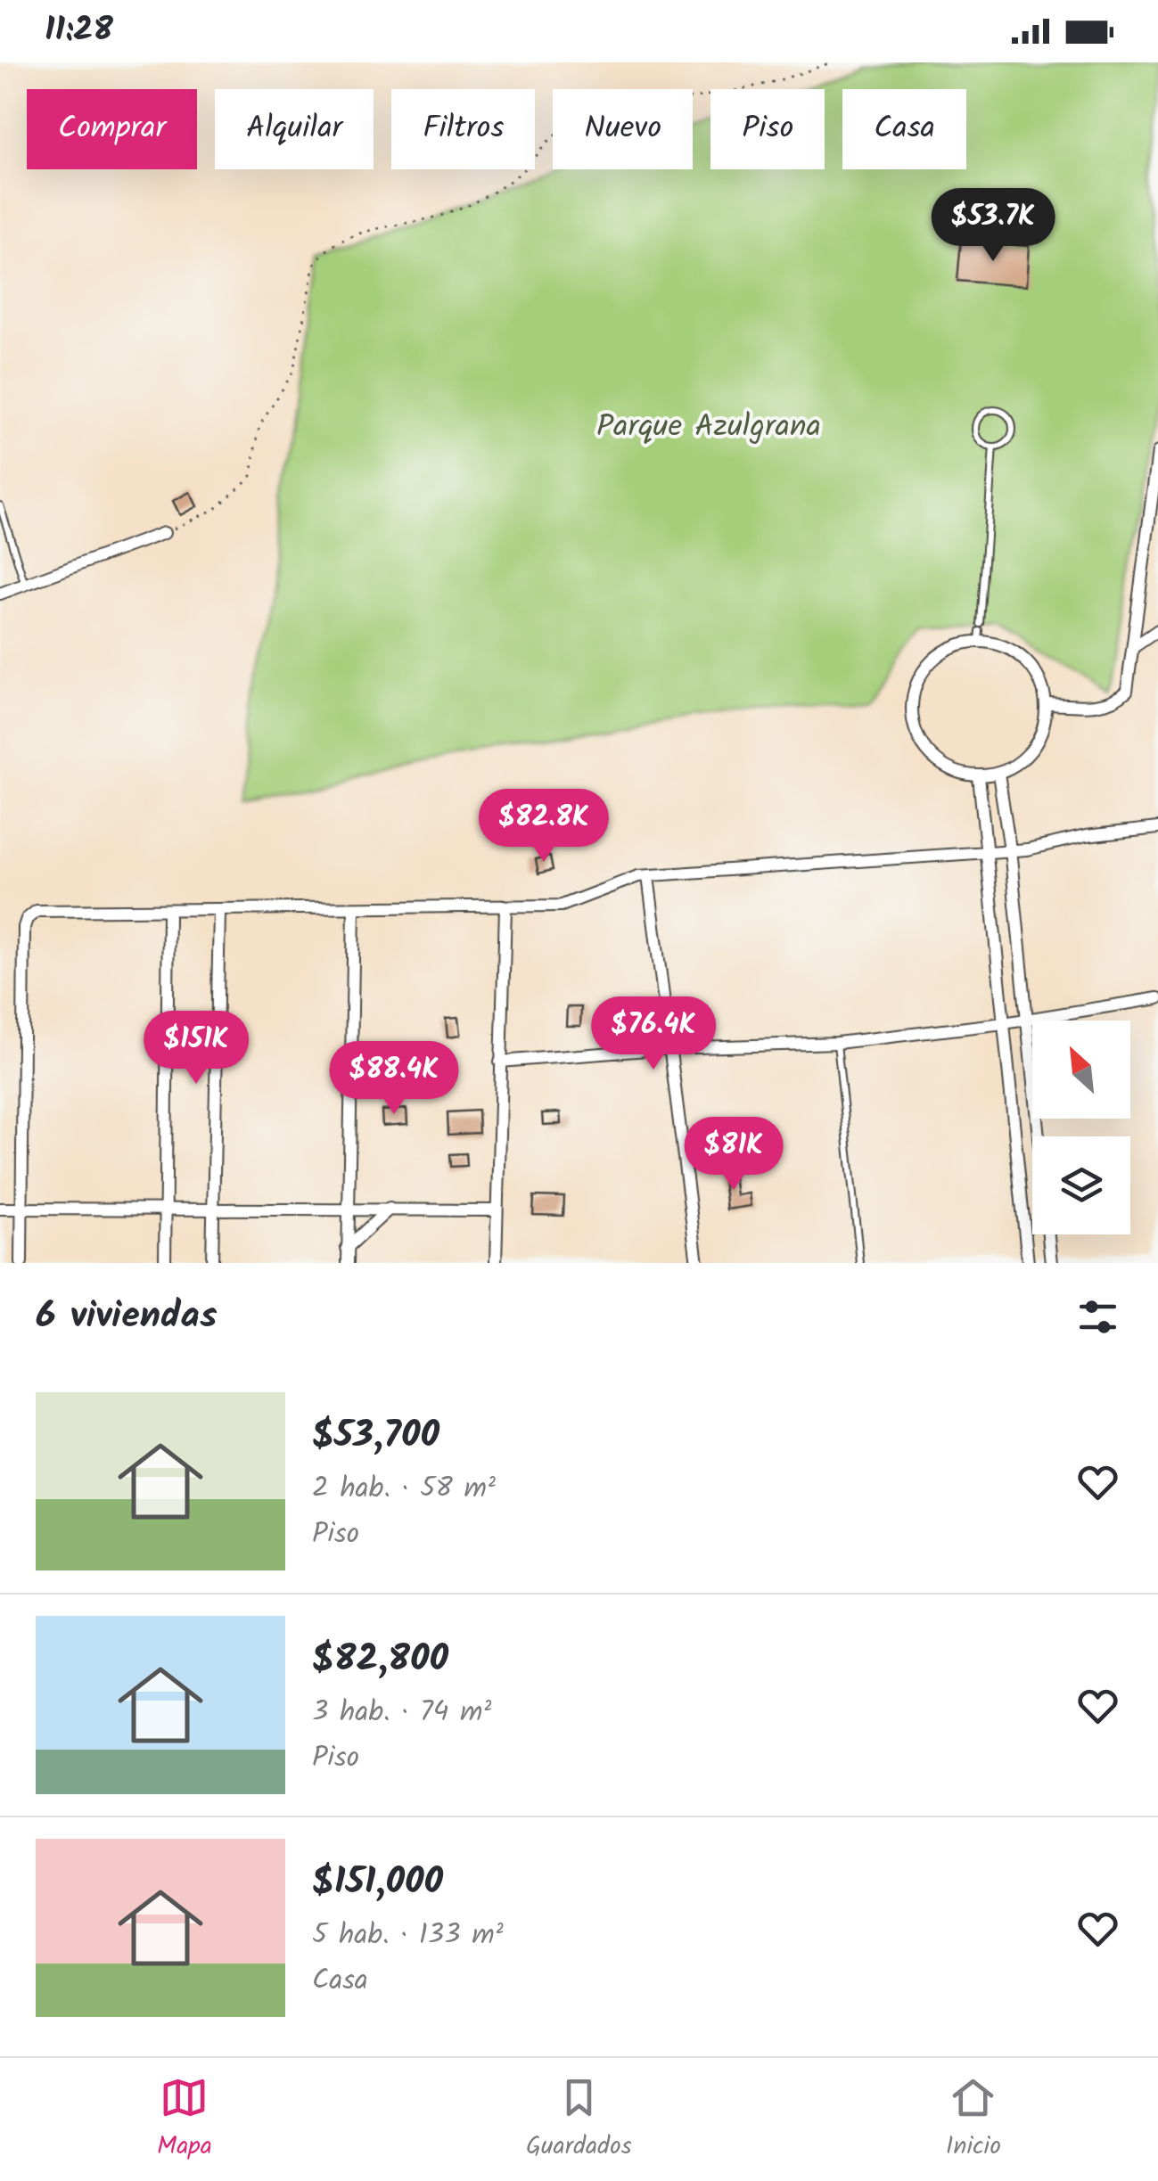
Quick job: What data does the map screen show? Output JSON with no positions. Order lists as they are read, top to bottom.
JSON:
{
  "parks": ["Parque Azulgrana"],
  "north": "top left",
  "page": {
    "status": "11:28",
    "chip": [
      "Comprar",
      "Alquilar",
      "Filtros",
      "Nuevo",
      "Piso",
      "Casa"
    ],
    "price": [
      "$53.7K",
      "$82.8K",
      "$76.4K",
      "$151K",
      "$88.4K",
      "$81K"
    ],
    "heading": "6 viviendas",
    "list": [
      {
        "name": "$53,700",
        "note": "2 hab. · 58 m² · Piso"
      },
      {
        "name": "$82,800",
        "note": "3 hab. · 74 m² · Piso"
      },
      {
        "name": "$151,000",
        "note": "5 hab. · 133 m² · Casa"
      }
    ],
    "tabs": ["Mapa", "Guardados", "Inicio"]
  }
}
